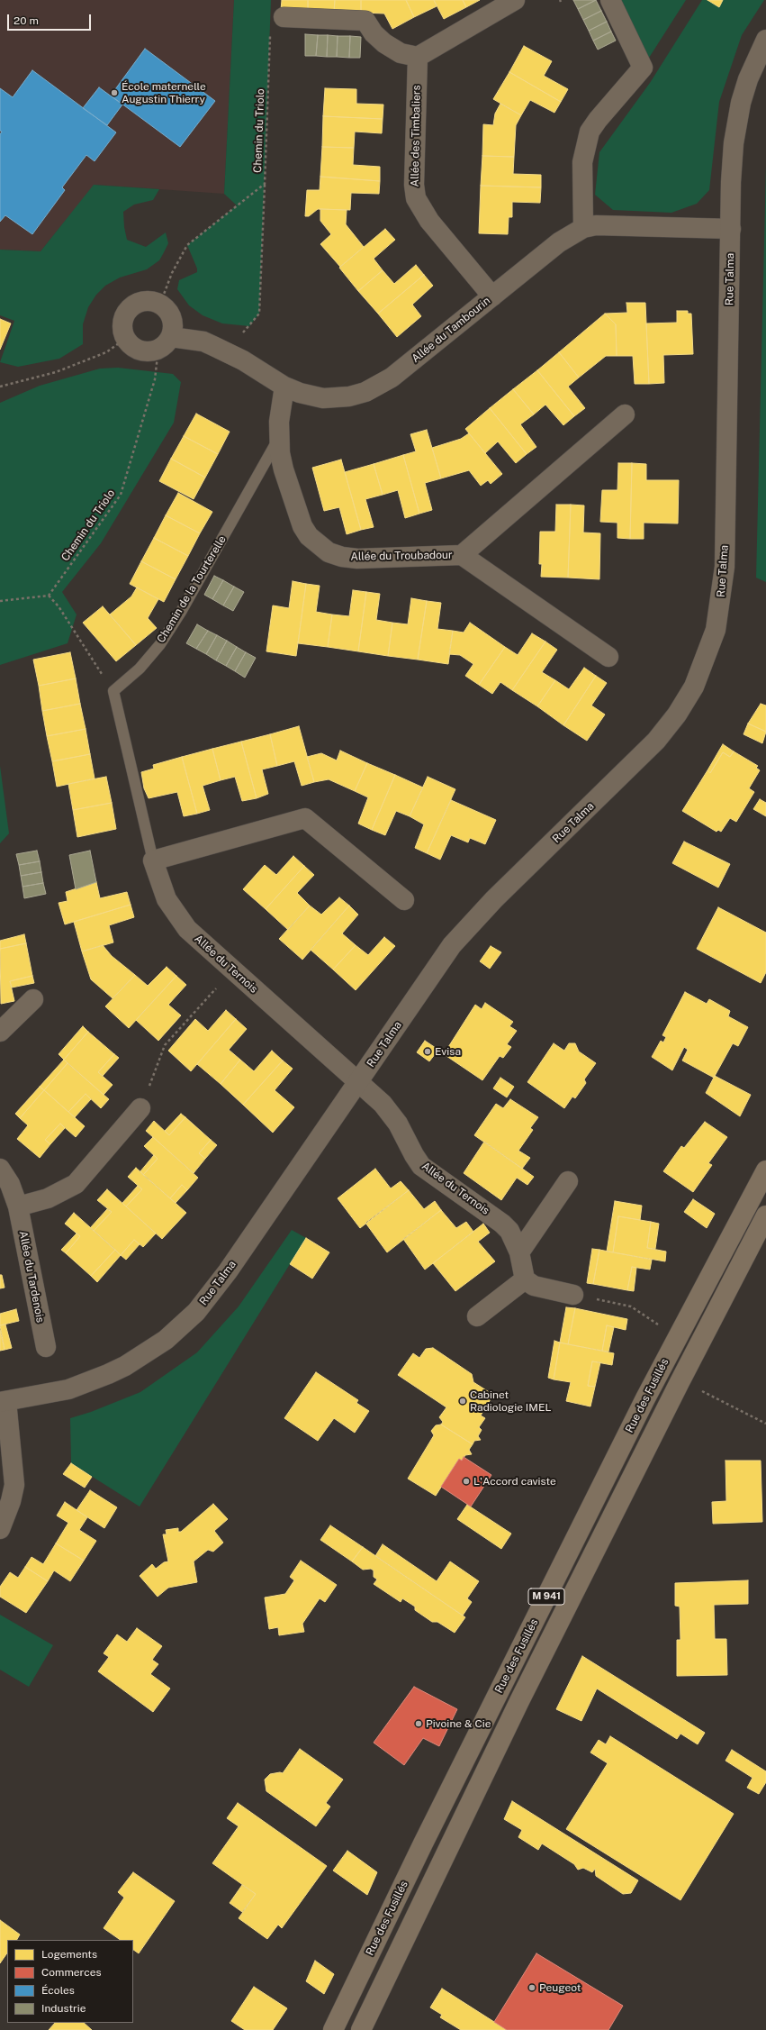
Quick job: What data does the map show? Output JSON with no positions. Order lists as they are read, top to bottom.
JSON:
{
  "streets": {
    "main road": ["Rue des Fusillés", "M 941"],
    "street": [
      "Allée des Timbaliers",
      "Rue Talma",
      "Allée du Tambourin",
      "Allée du Troubadour",
      "Allée du Ternois",
      "Allée du Tardenois"
    ],
    "lane": ["Chemin de la Tourterelle"],
    "path": ["Chemin du Triolo"]
  },
  "crossings": [
    ["Chemin du Triolo", "Allée du Tambourin"],
    ["Allée des Timbaliers", "Allée du Tambourin"],
    ["Rue Talma", "Allée du Tambourin"],
    ["Rue Talma", "Allée du Ternois"],
    ["Allée du Tambourin", "Allée du Troubadour"],
    ["Allée du Troubadour", "Chemin de la Tourterelle"]
  ],
  "places": [
    "École maternelle Augustin Thierry",
    "Evisa",
    "Cabinet Radiologie IMEL",
    "L'Accord caviste",
    "Pivoine & Cie",
    "Peugeot"
  ],
  "legend": [
    "Logements",
    "Commerces",
    "Écoles",
    "Industrie"
  ],
  "scale_bar": "20 m"
}
